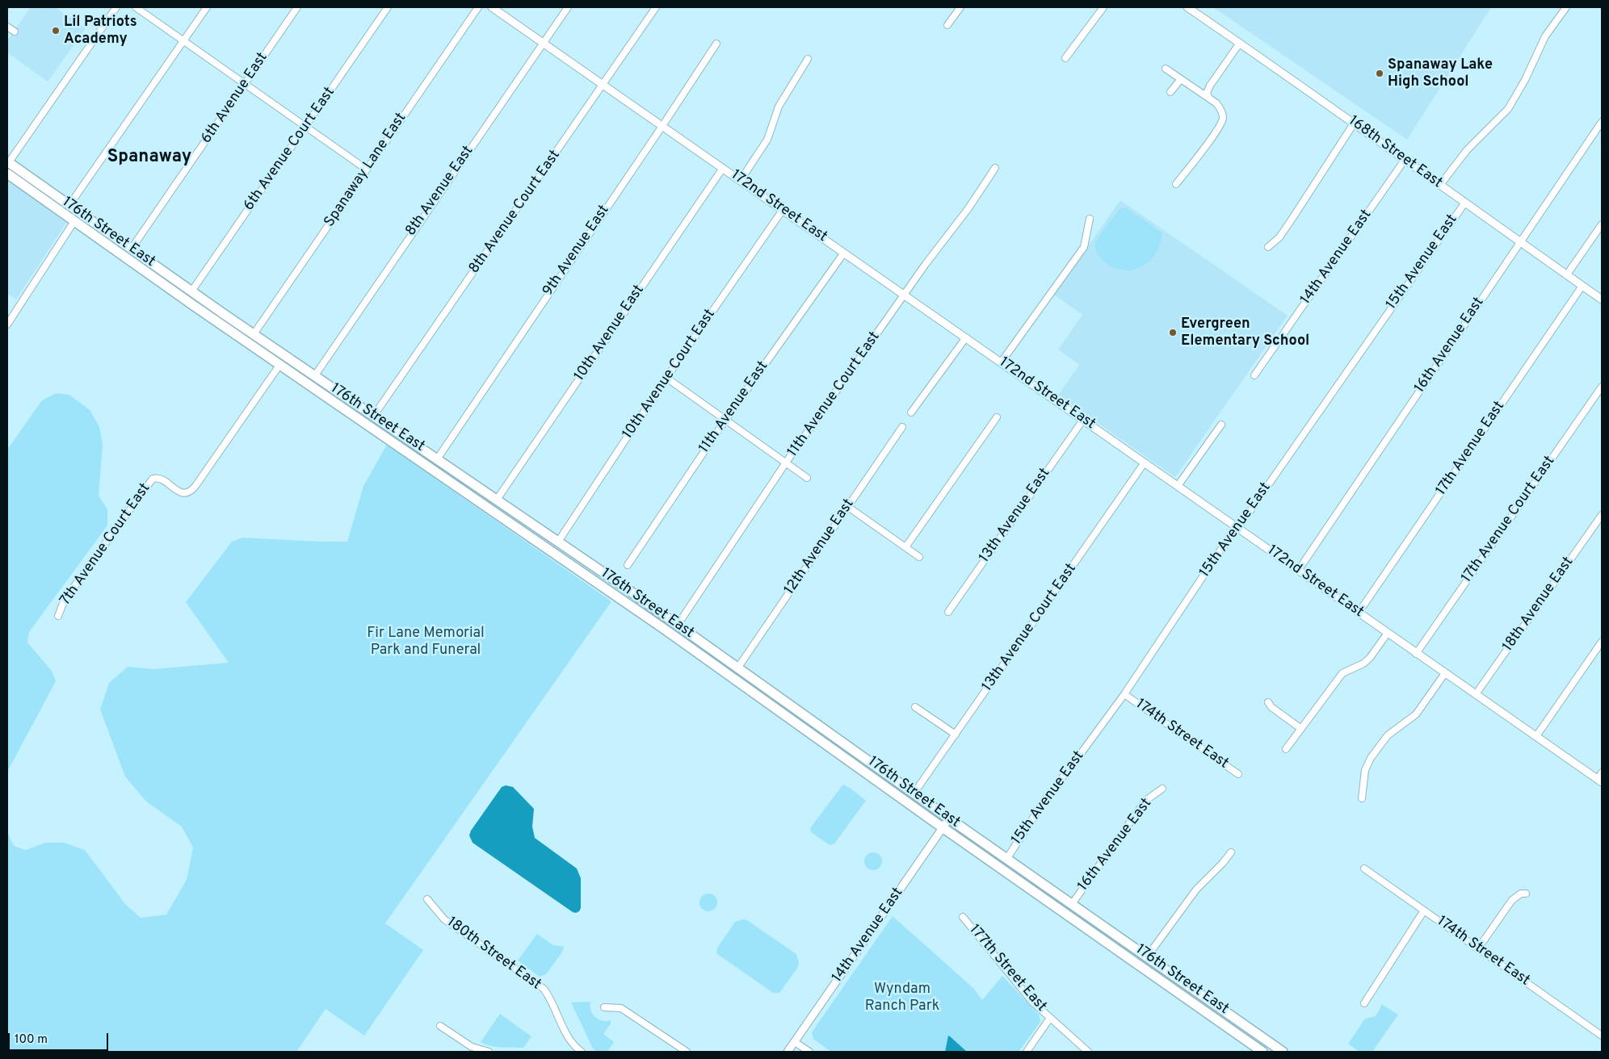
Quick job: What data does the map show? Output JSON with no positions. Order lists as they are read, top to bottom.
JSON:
{
  "streets": {
    "main road": ["176th Street East"],
    "street": [
      "6th Avenue East",
      "6th Avenue Court East",
      "168th Street East",
      "Spanaway Lane East",
      "8th Avenue East",
      "172nd Street East",
      "8th Avenue Court East",
      "9th Avenue East",
      "14th Avenue East",
      "15th Avenue East",
      "10th Avenue East",
      "16th Avenue East",
      "10th Avenue Court East",
      "11th Avenue Court East",
      "11th Avenue East",
      "17th Avenue East",
      "13th Avenue East",
      "17th Avenue Court East",
      "7th Avenue Court East",
      "12th Avenue East",
      "18th Avenue East",
      "13th Avenue Court East",
      "174th Street East",
      "180th Street East",
      "177th Street East"
    ]
  },
  "crossings": [
    ["6th Avenue East", "176th Street East"],
    ["6th Avenue Court East", "176th Street East"],
    ["168th Street East", "14th Avenue East"],
    ["168th Street East", "15th Avenue East"],
    ["168th Street East", "16th Avenue East"],
    ["168th Street East", "17th Avenue East"],
    ["Spanaway Lane East", "176th Street East"],
    ["8th Avenue East", "172nd Street East"],
    ["8th Avenue East", "176th Street East"],
    ["172nd Street East", "8th Avenue Court East"],
    ["172nd Street East", "9th Avenue East"],
    ["172nd Street East", "15th Avenue East"],
    ["172nd Street East", "10th Avenue East"],
    ["172nd Street East", "16th Avenue East"],
    ["172nd Street East", "10th Avenue Court East"],
    ["172nd Street East", "11th Avenue Court East"],
    ["172nd Street East", "11th Avenue East"],
    ["172nd Street East", "17th Avenue East"],
    ["172nd Street East", "13th Avenue East"],
    ["172nd Street East", "17th Avenue Court East"],
    ["172nd Street East", "18th Avenue East"],
    ["172nd Street East", "13th Avenue Court East"],
    ["8th Avenue Court East", "176th Street East"],
    ["176th Street East", "9th Avenue East"],
    ["176th Street East", "14th Avenue East"],
    ["176th Street East", "15th Avenue East"],
    ["176th Street East", "10th Avenue East"],
    ["176th Street East", "16th Avenue East"],
    ["176th Street East", "10th Avenue Court East"],
    ["176th Street East", "11th Avenue Court East"],
    ["176th Street East", "7th Avenue Court East"],
    ["176th Street East", "12th Avenue East"],
    ["176th Street East", "13th Avenue Court East"],
    ["15th Avenue East", "174th Street East"]
  ],
  "districts": ["Spanaway"],
  "parks": ["Fir Lane Memorial Park and Funeral", "Wyndam Ranch Park"],
  "places": ["Lil Patriots Academy", "Spanaway Lake High School", "Evergreen Elementary School"],
  "scale_bar": "100 m"
}
